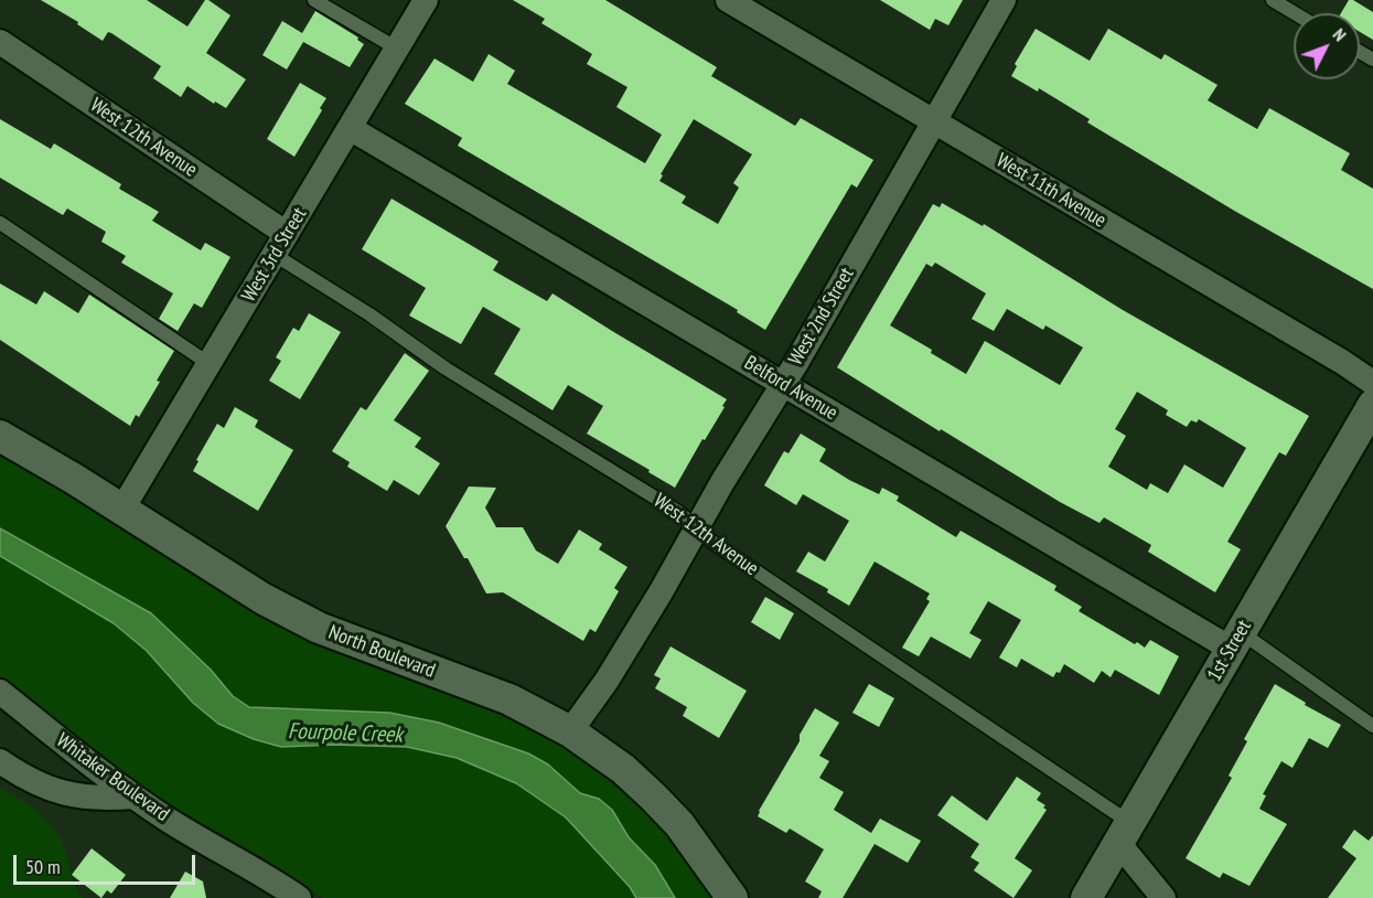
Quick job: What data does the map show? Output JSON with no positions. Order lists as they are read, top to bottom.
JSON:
{
  "streets": {
    "street": [
      "West 12th Avenue",
      "West 11th Avenue",
      "West 3rd Street",
      "West 2nd Street",
      "Belford Avenue",
      "1st Street",
      "North Boulevard",
      "Whitaker Boulevard"
    ]
  },
  "crossings": [
    ["West 12th Avenue", "West 3rd Street"],
    ["West 12th Avenue", "West 2nd Street"],
    ["West 12th Avenue", "1st Street"],
    ["West 11th Avenue", "West 2nd Street"],
    ["West 3rd Street", "Belford Avenue"],
    ["West 3rd Street", "North Boulevard"],
    ["West 2nd Street", "Belford Avenue"],
    ["West 2nd Street", "North Boulevard"],
    ["Belford Avenue", "1st Street"]
  ],
  "water": ["Fourpole Creek"],
  "scale_bar": "50 m",
  "north": "top right"
}
